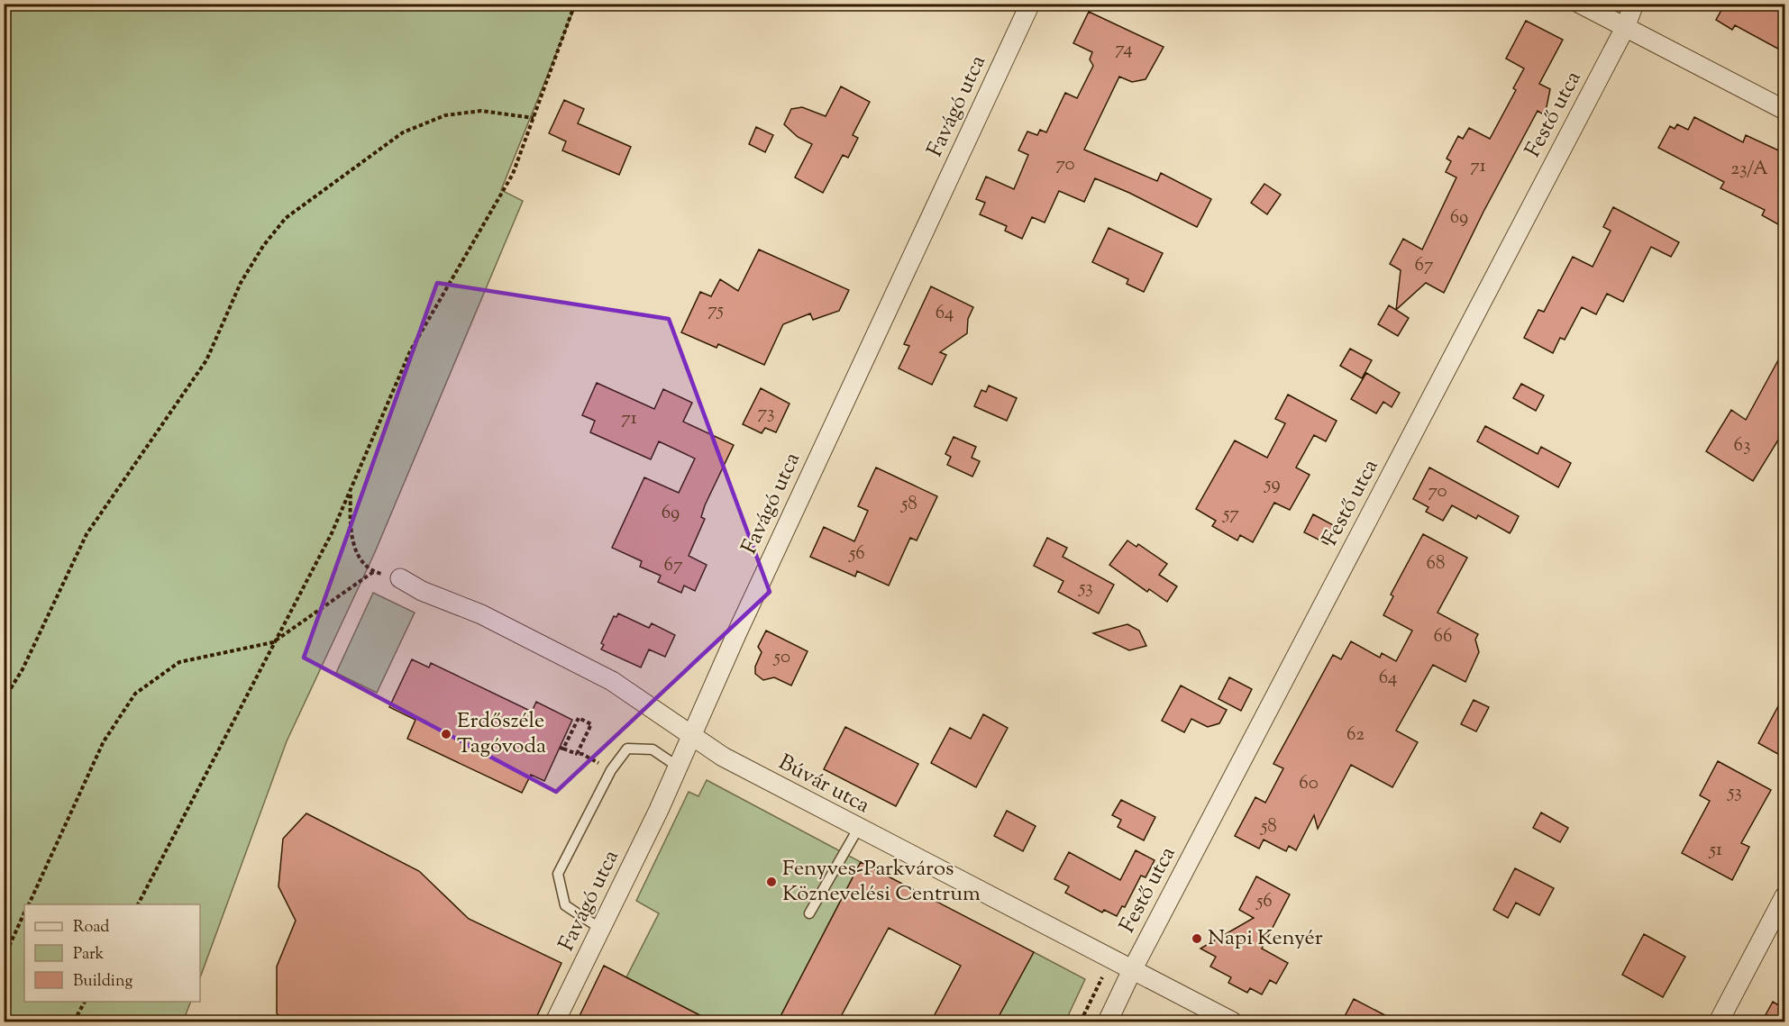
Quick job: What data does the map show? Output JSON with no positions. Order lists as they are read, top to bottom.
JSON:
{
  "streets": {
    "street": ["Favágó utca", "Festő utca", "Búvár utca"]
  },
  "crossings": [
    ["Favágó utca", "Búvár utca"],
    ["Festő utca", "Búvár utca"]
  ],
  "places": ["Erdőszéle Tagóvoda", "Fenyves-Parkváros Köznevelési Centrum", "Napi Kenyér"],
  "house_numbers": [
    "74",
    "70",
    "71",
    "23/A",
    "69",
    "67",
    "75",
    "64",
    "73",
    "71",
    "63",
    "59",
    "70",
    "58",
    "69",
    "57",
    "56",
    "68",
    "67",
    "53",
    "66",
    "50",
    "64",
    "62",
    "60",
    "53",
    "58",
    "51",
    "56"
  ],
  "legend": ["Road", "Park", "Building"]
}
